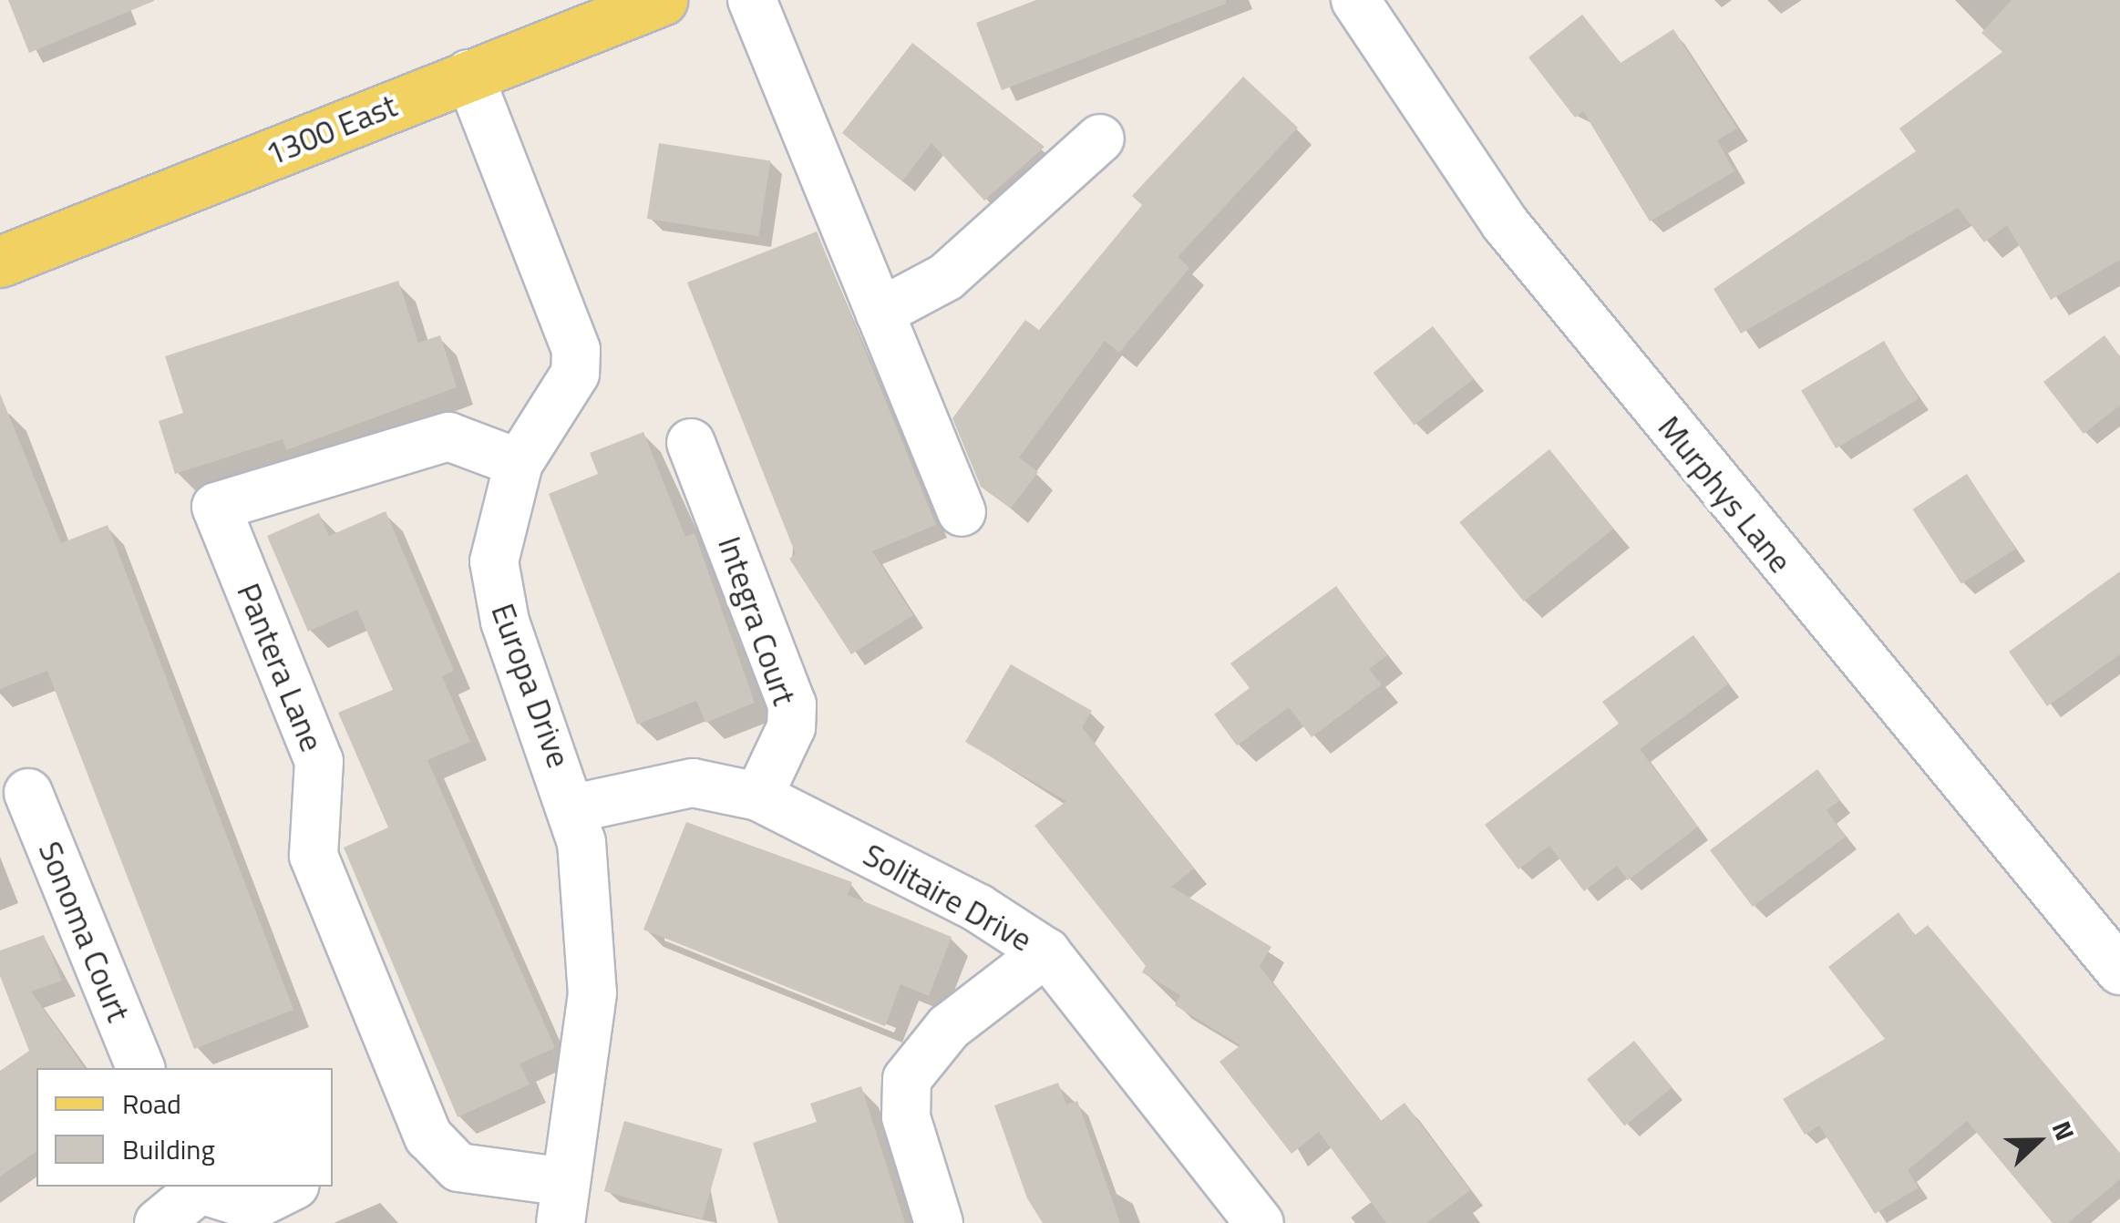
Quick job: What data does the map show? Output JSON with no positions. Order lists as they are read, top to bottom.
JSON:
{
  "streets": {
    "main road": ["1300 East"],
    "street": [
      "Murphys Lane",
      "Integra Court",
      "Pantera Lane",
      "Europa Drive",
      "Solitaire Drive",
      "Sonoma Court"
    ]
  },
  "crossings": [
    ["1300 East", "Europa Drive"],
    ["Integra Court", "Solitaire Drive"],
    ["Pantera Lane", "Europa Drive"],
    ["Europa Drive", "Solitaire Drive"]
  ],
  "legend": ["Road", "Building"],
  "north": "right"
}
